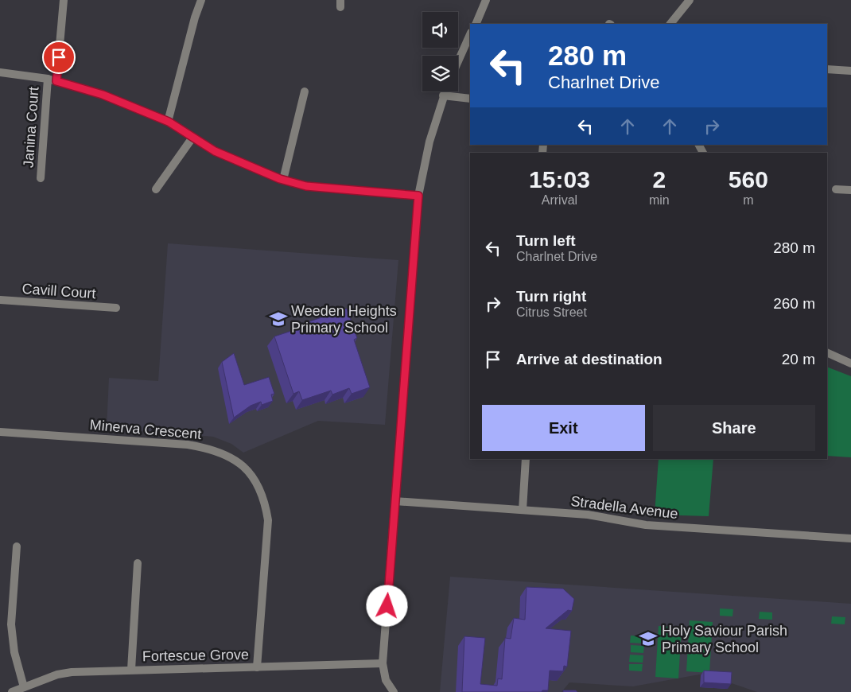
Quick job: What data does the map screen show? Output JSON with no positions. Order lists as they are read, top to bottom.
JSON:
{
  "streets": {
    "street": [
      "Janina Court",
      "Cavill Court",
      "Minerva Crescent",
      "Stradella Avenue",
      "Fortescue Grove"
    ]
  },
  "crossings": [
    ["Minerva Crescent", "Fortescue Grove"]
  ],
  "places": {
    "school or university": ["Weeden Heights Primary School", "Holy Saviour Parish Primary School"]
  },
  "page": {
    "turn": ["280 m", "Charlnet Drive"],
    "eta": [
      "15:03",
      "Arrival",
      "2",
      "min",
      "560",
      "m"
    ],
    "list": [
      {
        "name": "Turn left",
        "note": "Charlnet Drive",
        "value": "280 m"
      },
      {
        "name": "Turn right",
        "note": "Citrus Street",
        "value": "260 m"
      },
      {
        "name": "Arrive at destination",
        "value": "20 m"
      }
    ],
    "buttons": ["Exit", "Share"]
  }
}
